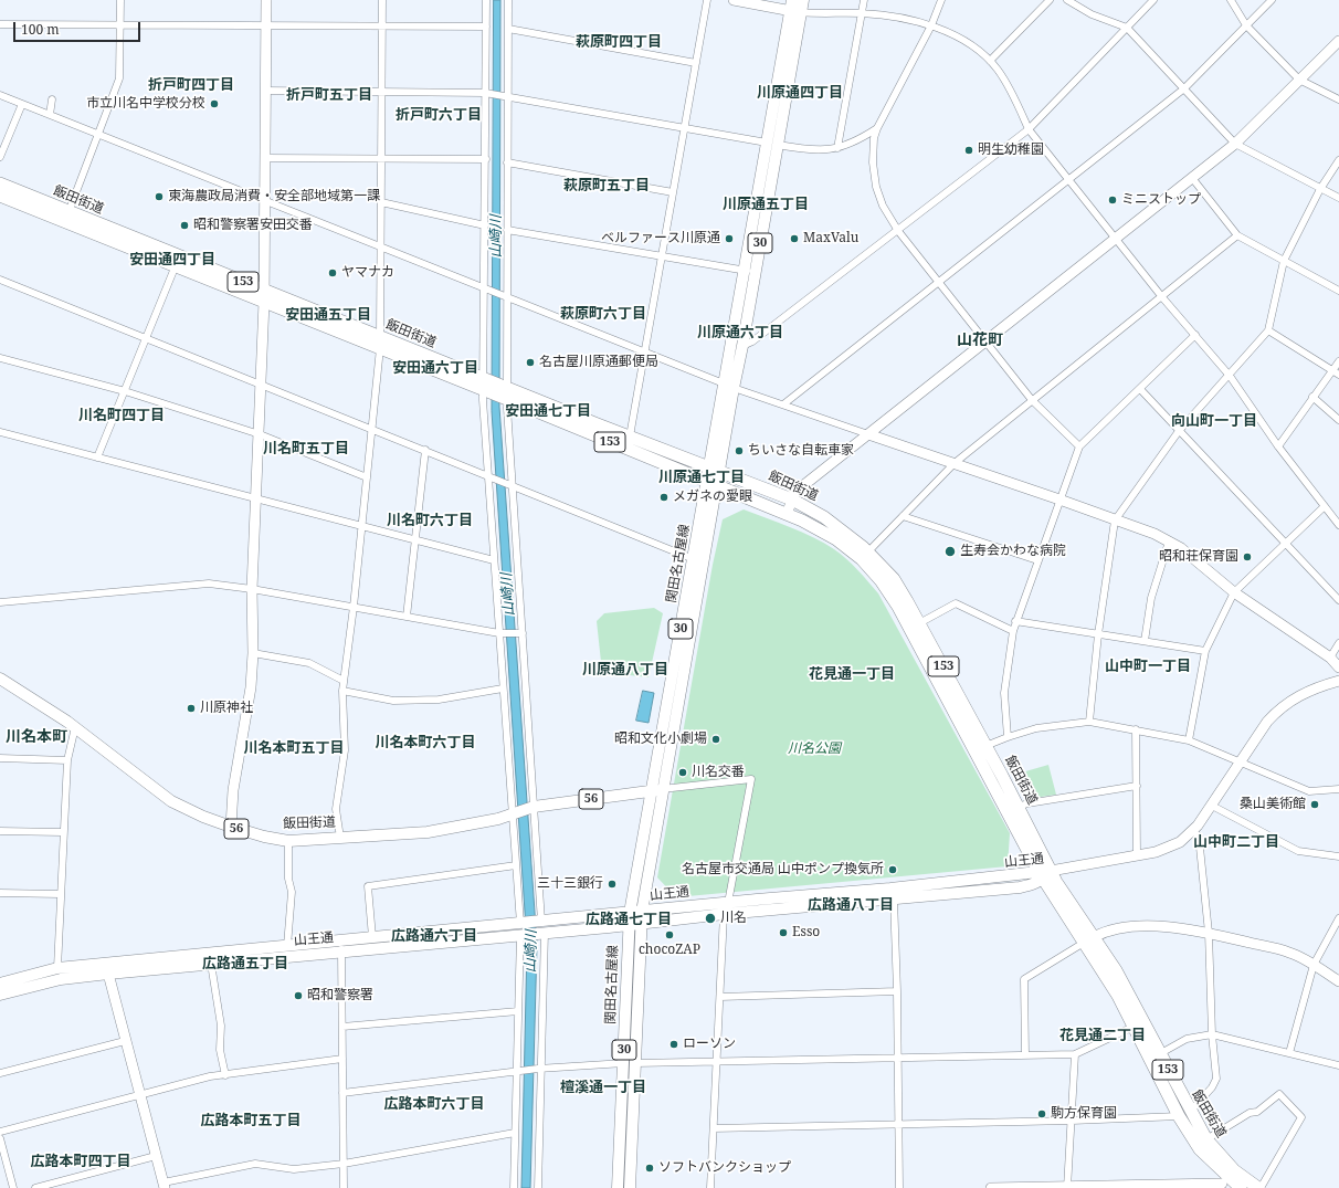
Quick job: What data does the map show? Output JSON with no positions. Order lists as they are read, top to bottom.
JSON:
{
  "streets": {
    "highway": ["飯田街道", "153"],
    "main road": [
      "30",
      "関田名古屋線",
      "56",
      "山王通"
    ]
  },
  "crossings": [
    ["飯田街道", "関田名古屋線"],
    ["飯田街道", "山王通"],
    ["関田名古屋線", "山王通"]
  ],
  "districts": [
    "萩原町四丁目",
    "折戸町四丁目",
    "川原通四丁目",
    "折戸町五丁目",
    "折戸町六丁目",
    "萩原町五丁目",
    "川原通五丁目",
    "安田通四丁目",
    "萩原町六丁目",
    "安田通五丁目",
    "川原通六丁目",
    "山花町",
    "安田通六丁目",
    "安田通七丁目",
    "川名町四丁目",
    "向山町一丁目",
    "川名町五丁目",
    "川原通七丁目",
    "川名町六丁目",
    "山中町一丁目",
    "川原通八丁目",
    "花見通一丁目",
    "川名本町",
    "川名本町六丁目",
    "川名本町五丁目",
    "山中町二丁目",
    "広路通八丁目",
    "広路通七丁目",
    "広路通六丁目",
    "広路通五丁目",
    "花見通二丁目",
    "檀溪通一丁目",
    "広路本町六丁目",
    "広路本町五丁目",
    "広路本町四丁目"
  ],
  "water": ["山崎川"],
  "parks": ["川名公園"],
  "places": [
    "市立川名中学校分校",
    "明生幼稚園",
    "東海農政局消費・安全部地域第一課",
    "ミニストップ",
    "昭和警察署安田交番",
    "ベルファース川原通",
    "MaxValu",
    "ヤマナカ",
    "名古屋川原通郵便局",
    "ちいさな自転車家",
    "メガネの愛眼",
    "生寿会かわな病院",
    "昭和荘保育園",
    "川原神社",
    "昭和文化小劇場",
    "川名交番",
    "桑山美術館",
    "名古屋市交通局 山中ポンプ換気所",
    "三十三銀行",
    "川名",
    "Esso",
    "chocoZAP",
    "昭和警察署",
    "ローソン",
    "駒方保育園",
    "ソフトバンクショップ"
  ],
  "scale_bar": "100 m"
}
